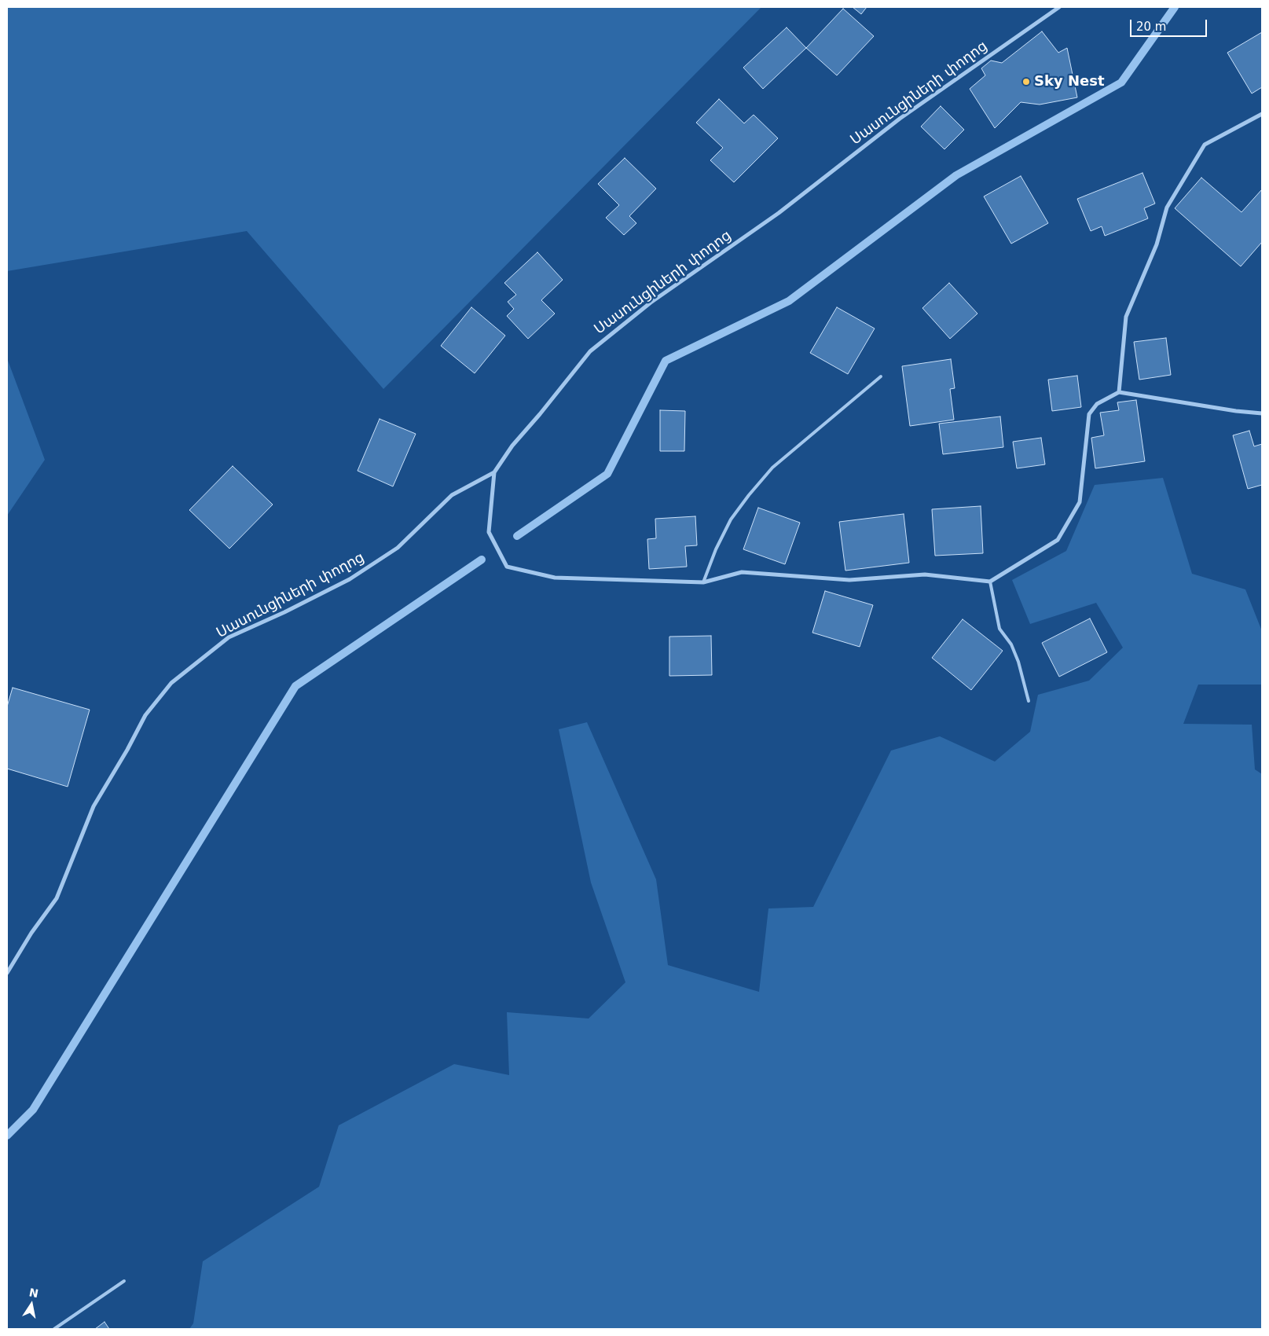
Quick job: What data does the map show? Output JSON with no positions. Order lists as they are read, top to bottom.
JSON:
{
  "streets": {
    "street": ["Սասունցիների փողոց"]
  },
  "places": ["Sky Nest"],
  "scale_bar": "20 m",
  "north": "top"
}
